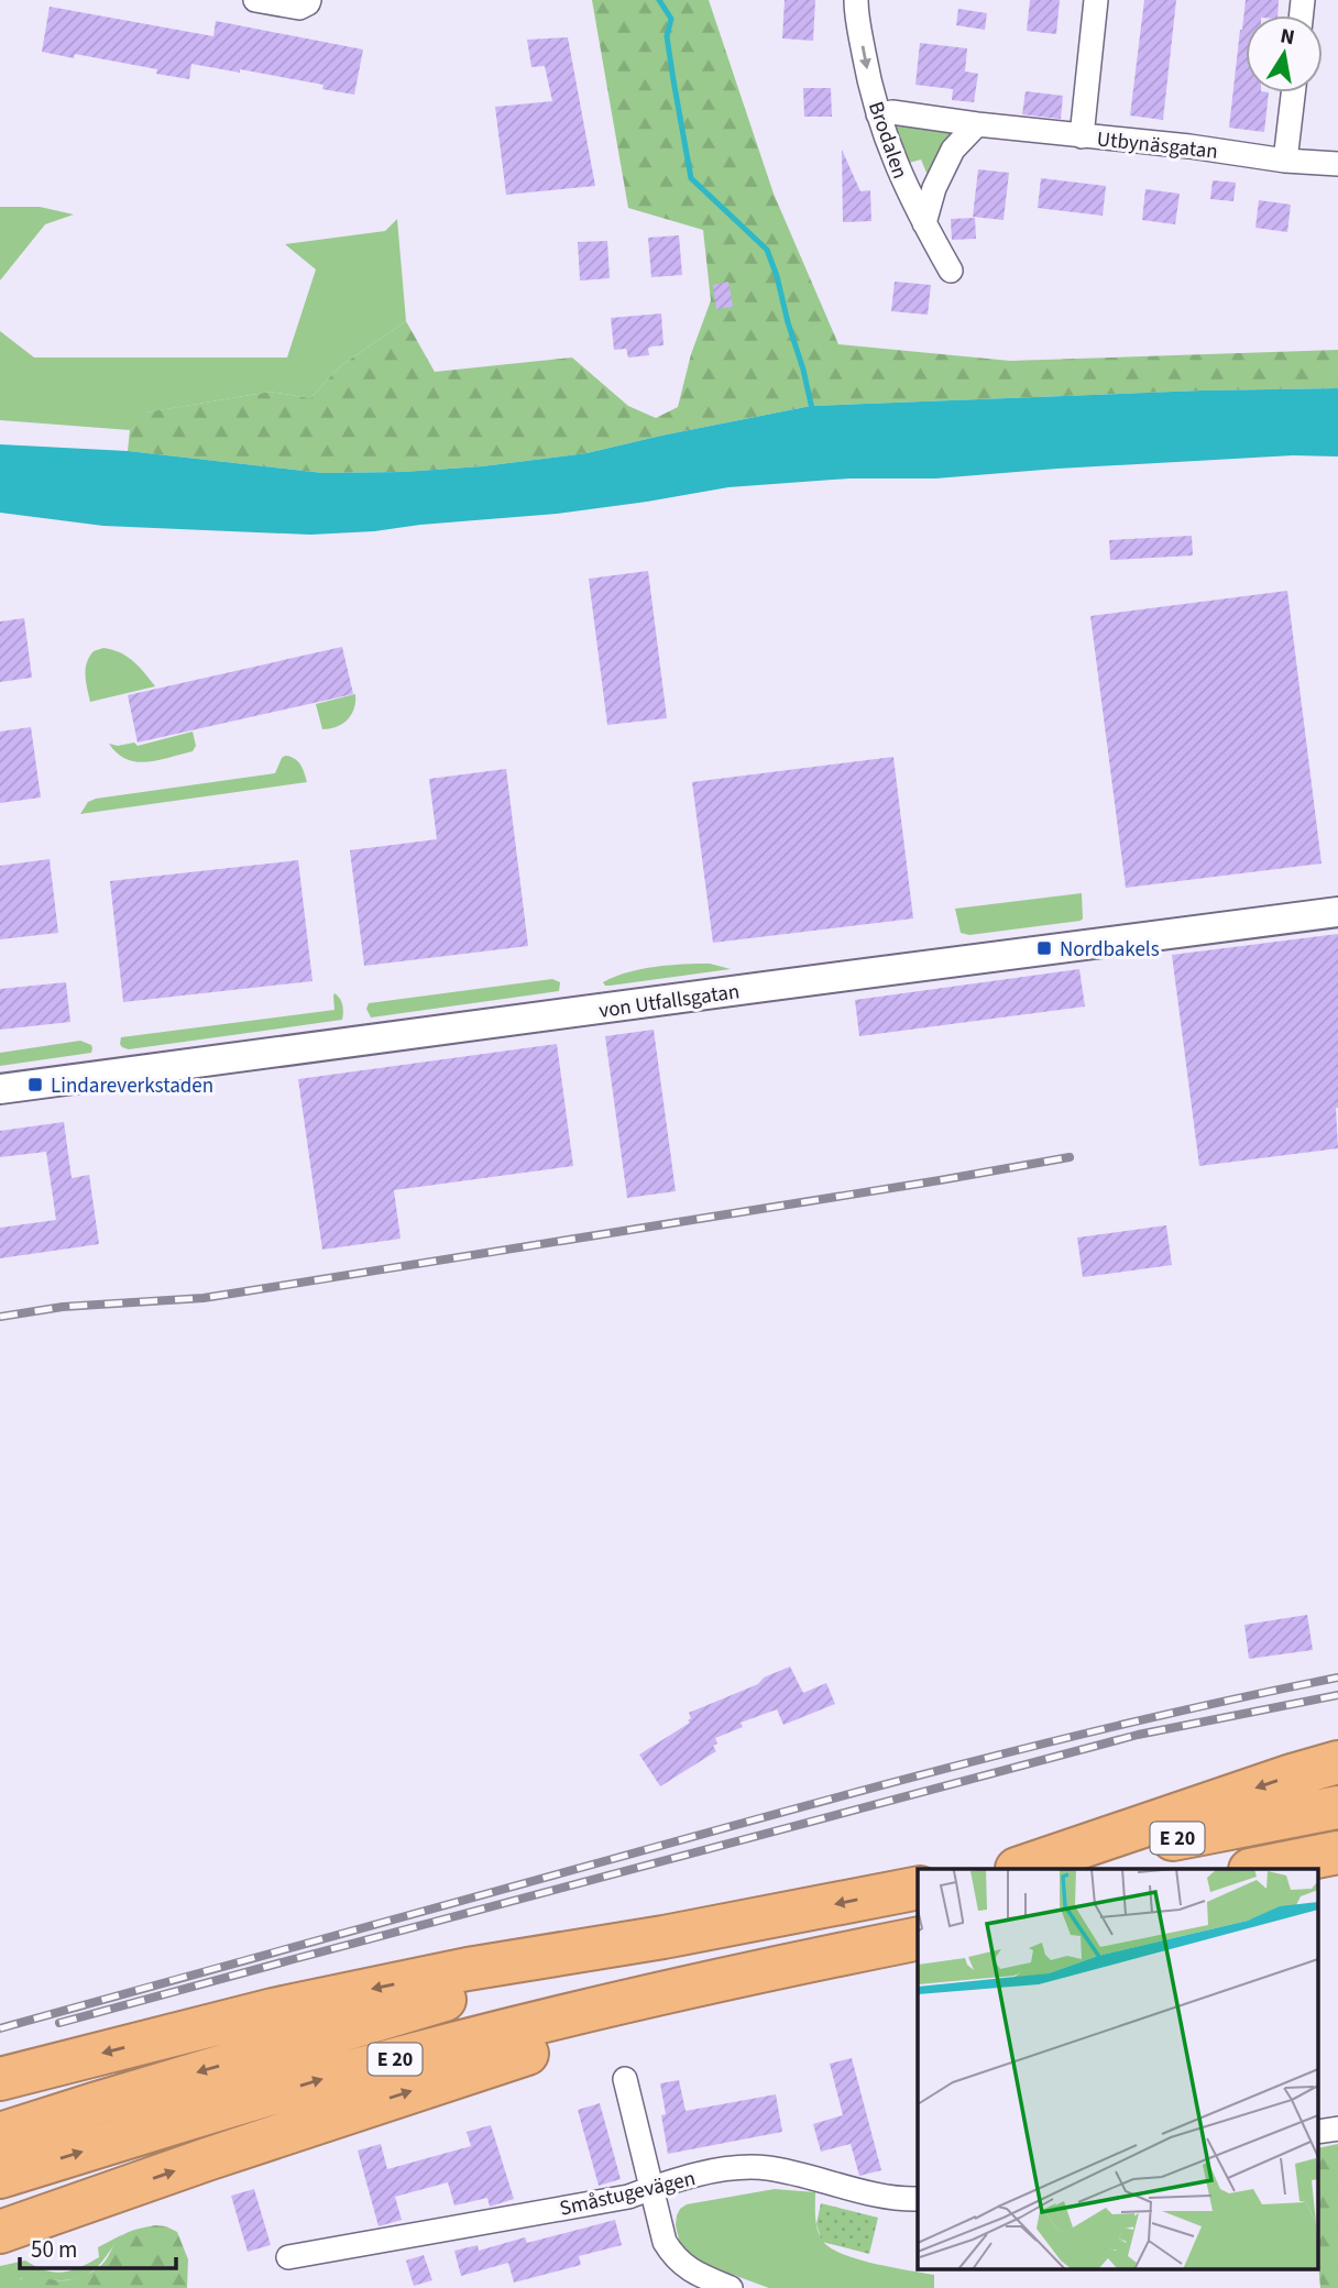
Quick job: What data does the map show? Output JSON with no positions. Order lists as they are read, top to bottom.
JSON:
{
  "streets": {
    "highway": ["E 20"],
    "street": [
      "Brodalen",
      "Utbynäsgatan",
      "von Utfallsgatan",
      "Småstugevägen"
    ]
  },
  "crossings": [
    ["Brodalen", "Utbynäsgatan"]
  ],
  "one_way": ["Brodalen"],
  "places": {
    "transit": ["Nordbakels", "Lindareverkstaden"]
  },
  "scale_bar": "50 m",
  "north": "top"
}
